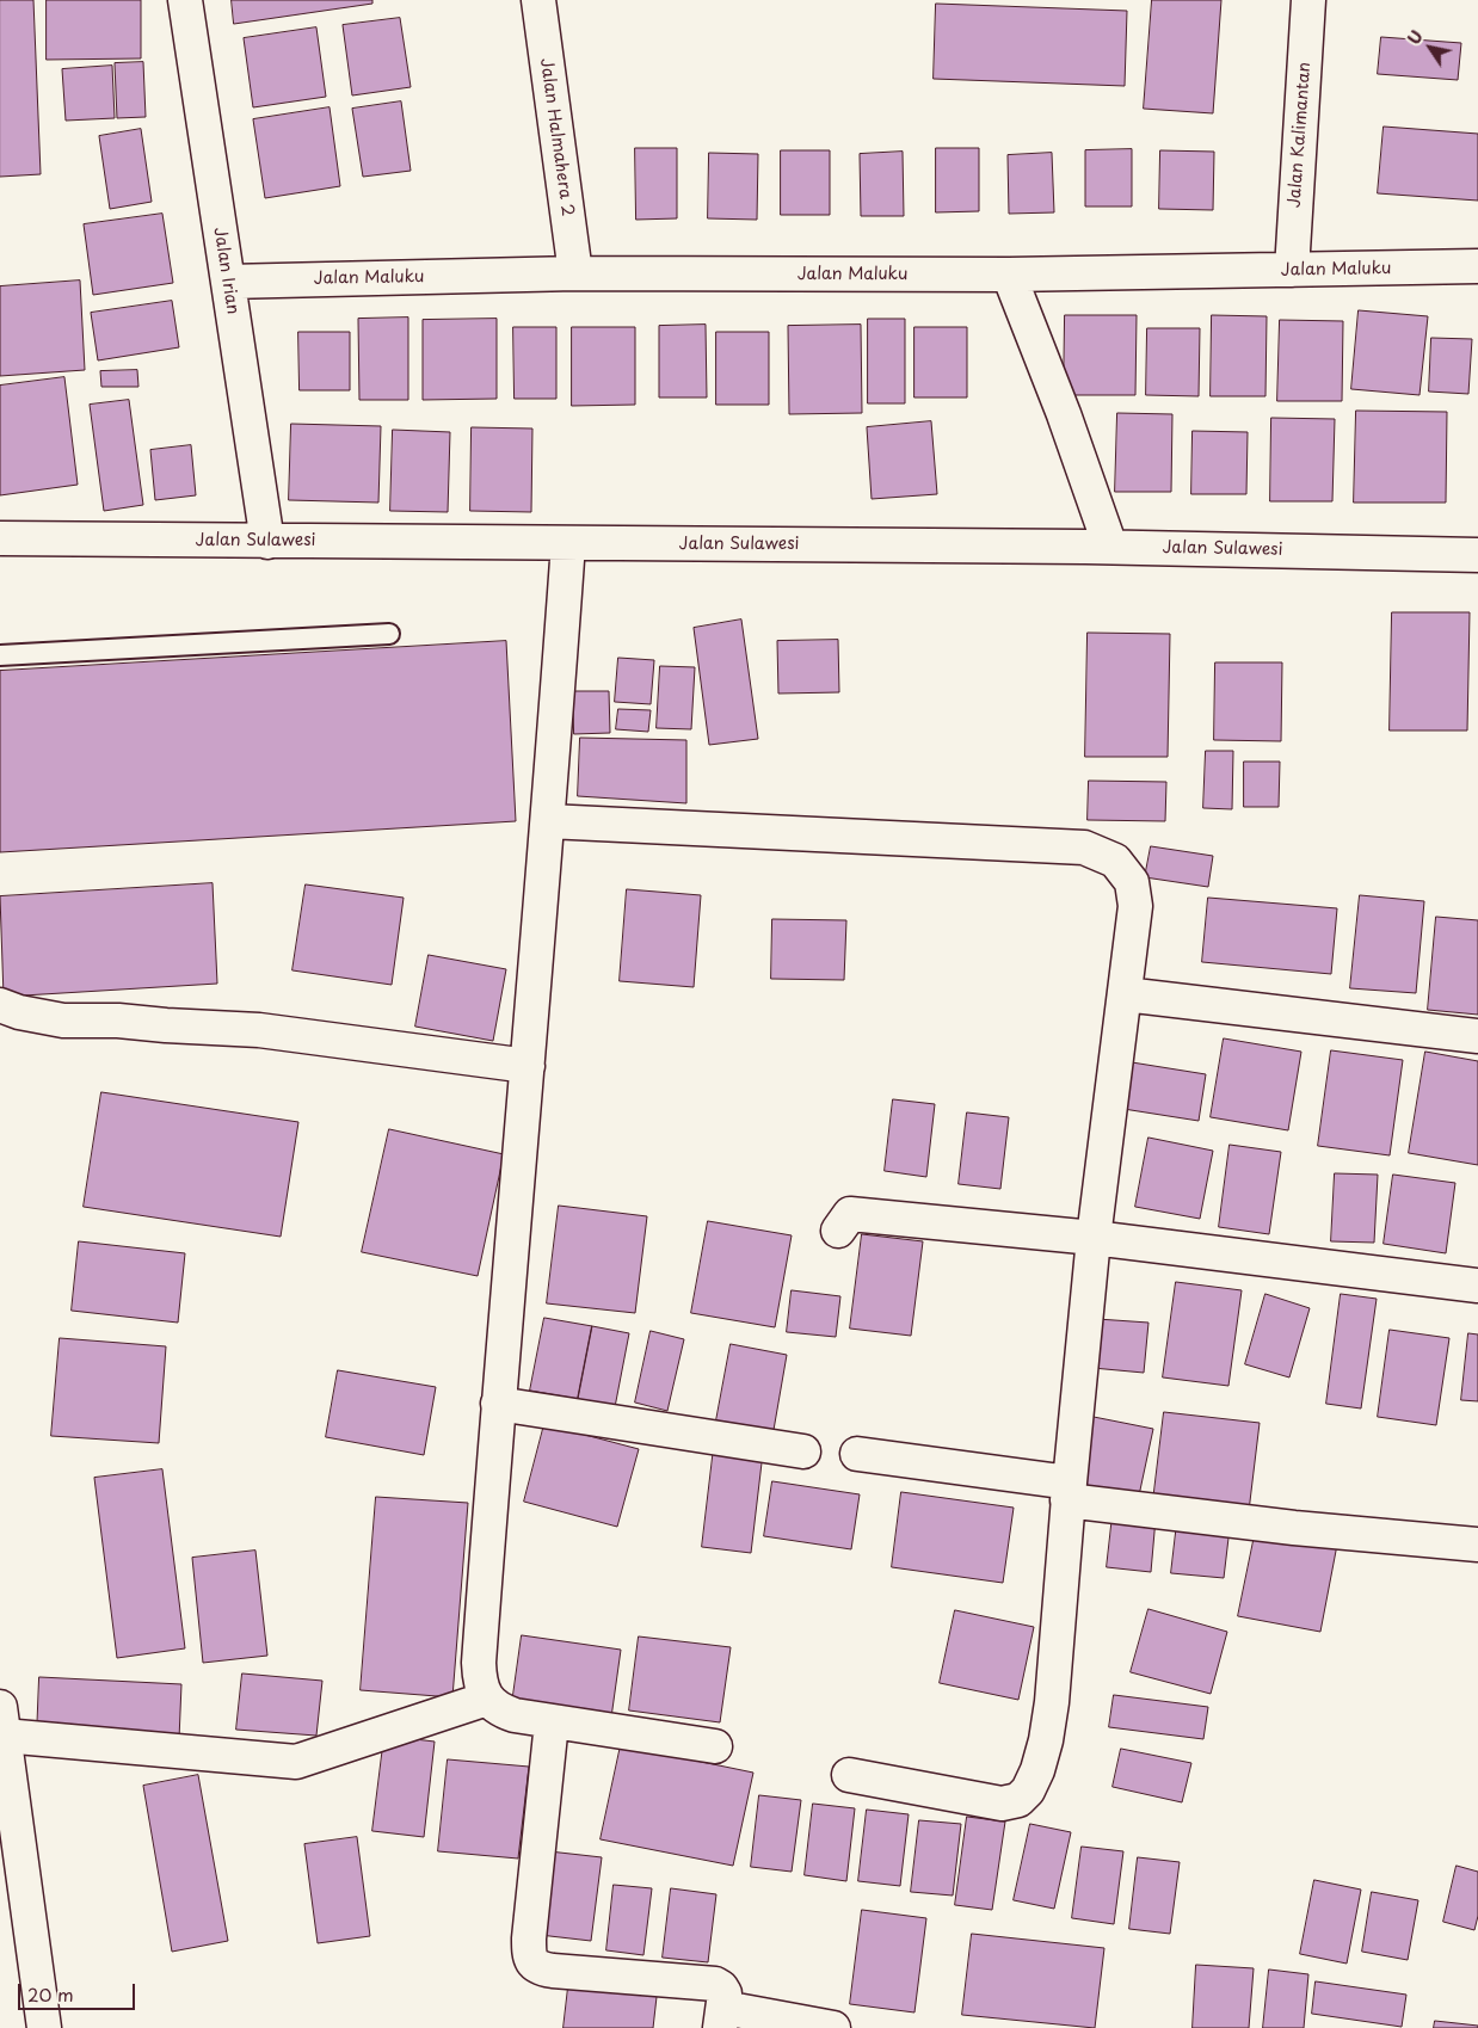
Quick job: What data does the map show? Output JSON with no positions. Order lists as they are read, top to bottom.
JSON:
{
  "streets": {
    "street": [
      "Jalan Kalimantan",
      "Jalan Halmahera 2",
      "Jalan Maluku",
      "Jalan Irian",
      "Jalan Sulawesi"
    ]
  },
  "crossings": [
    ["Jalan Kalimantan", "Jalan Maluku"],
    ["Jalan Halmahera 2", "Jalan Maluku"],
    ["Jalan Maluku", "Jalan Irian"],
    ["Jalan Irian", "Jalan Sulawesi"]
  ],
  "scale_bar": "20 m",
  "north": "top left"
}
